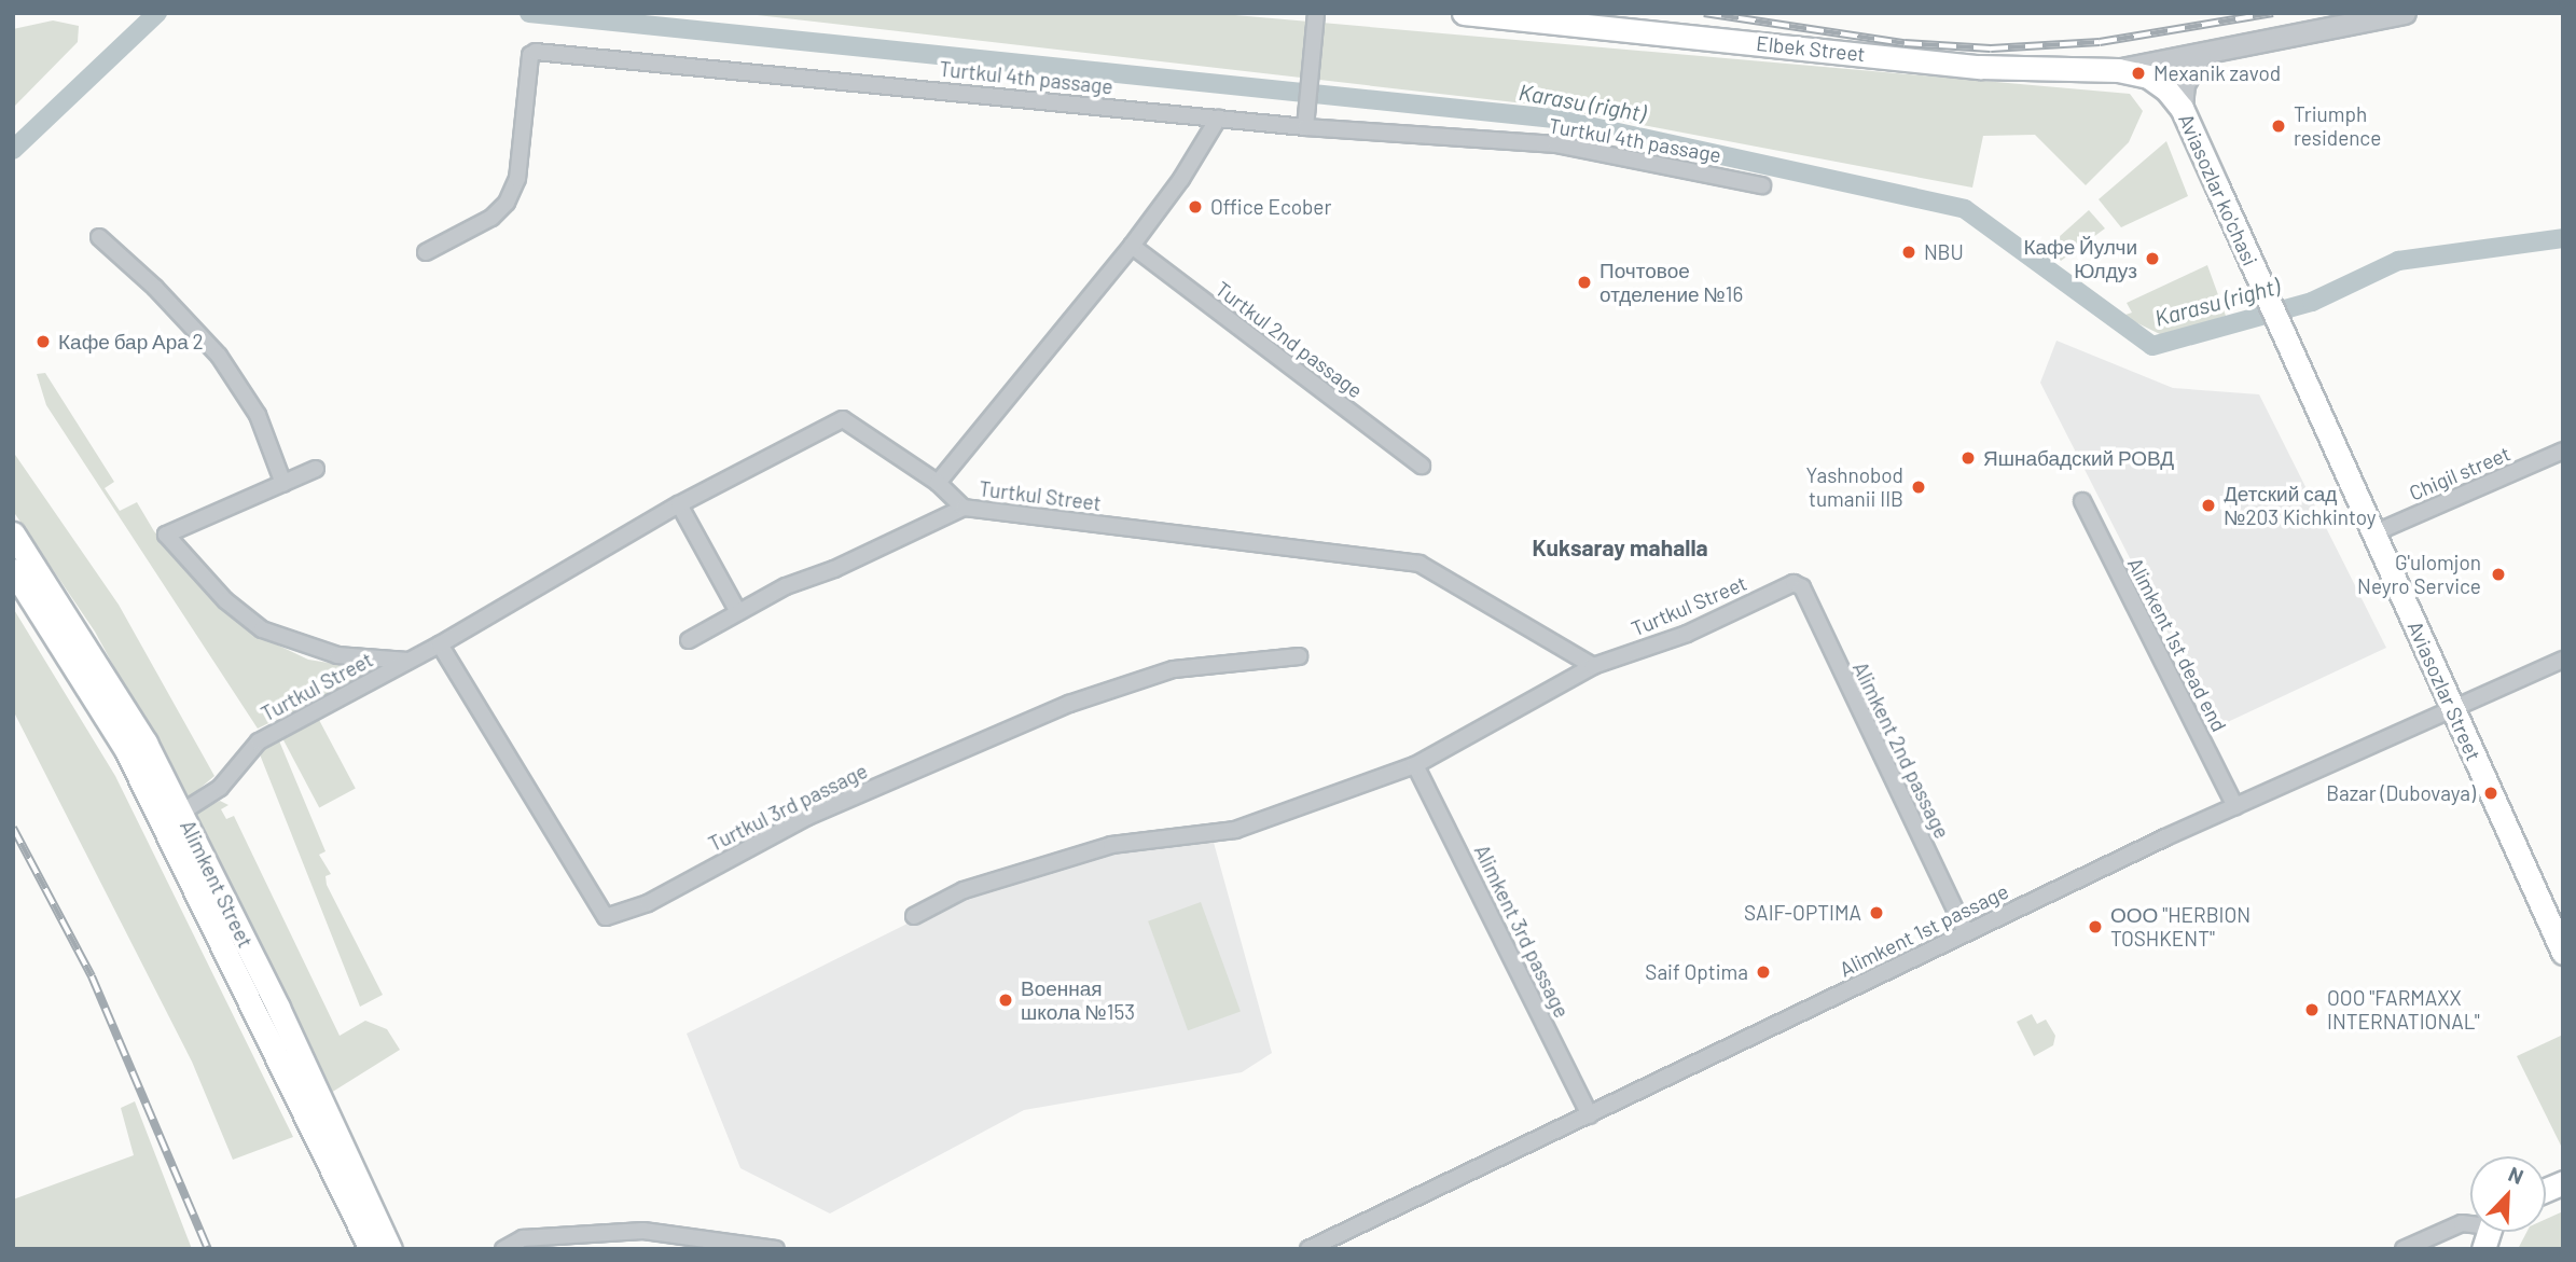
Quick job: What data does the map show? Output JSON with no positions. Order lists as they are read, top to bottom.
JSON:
{
  "streets": {
    "main road": [
      "Elbek Street",
      "Aviasozlar ko'chasi",
      "Aviasozlar Street",
      "Alimkent Street"
    ],
    "street": [
      "Turtkul 4th passage",
      "Turtkul 2nd passage",
      "Chigil street",
      "Turtkul Street",
      "Alimkent 1st dead end",
      "Alimkent 2nd passage",
      "Turtkul 3rd passage",
      "Alimkent 1st passage",
      "Alimkent 3rd passage"
    ]
  },
  "crossings": [
    ["Elbek Street", "Aviasozlar ko'chasi"],
    ["Aviasozlar ko'chasi", "Aviasozlar Street"],
    ["Chigil street", "Aviasozlar Street"],
    ["Turtkul Street", "Alimkent 2nd passage"],
    ["Turtkul Street", "Turtkul 3rd passage"],
    ["Turtkul Street", "Alimkent Street"],
    ["Turtkul Street", "Alimkent 3rd passage"],
    ["Alimkent 1st dead end", "Alimkent 1st passage"],
    ["Aviasozlar Street", "Alimkent 1st passage"],
    ["Alimkent 2nd passage", "Alimkent 1st passage"],
    ["Alimkent 1st passage", "Alimkent 3rd passage"]
  ],
  "districts": ["Kuksaray mahalla"],
  "water": ["Karasu (right)"],
  "places": [
    "Mexanik zavod",
    "Triumph residence",
    "Office Ecober",
    "NBU",
    "Кафе Йулчи Юлдуз",
    "Почтовое отделение №16",
    "Кафе бар Ара 2",
    "Яшнабадский РОВД",
    "Yashnobod tumanii IIB",
    "Детский сад №203 Kichkintoy",
    "G'ulomjon Neyro Service",
    "Bazar (Dubovaya)",
    "SAIF-OPTIMA",
    "ООО \"HERBION TOSHKENT\"",
    "Saif Optima",
    "Военная школа №153",
    "OOO \"FARMAXX INTERNATIONAL\""
  ],
  "north": "top right"
}
